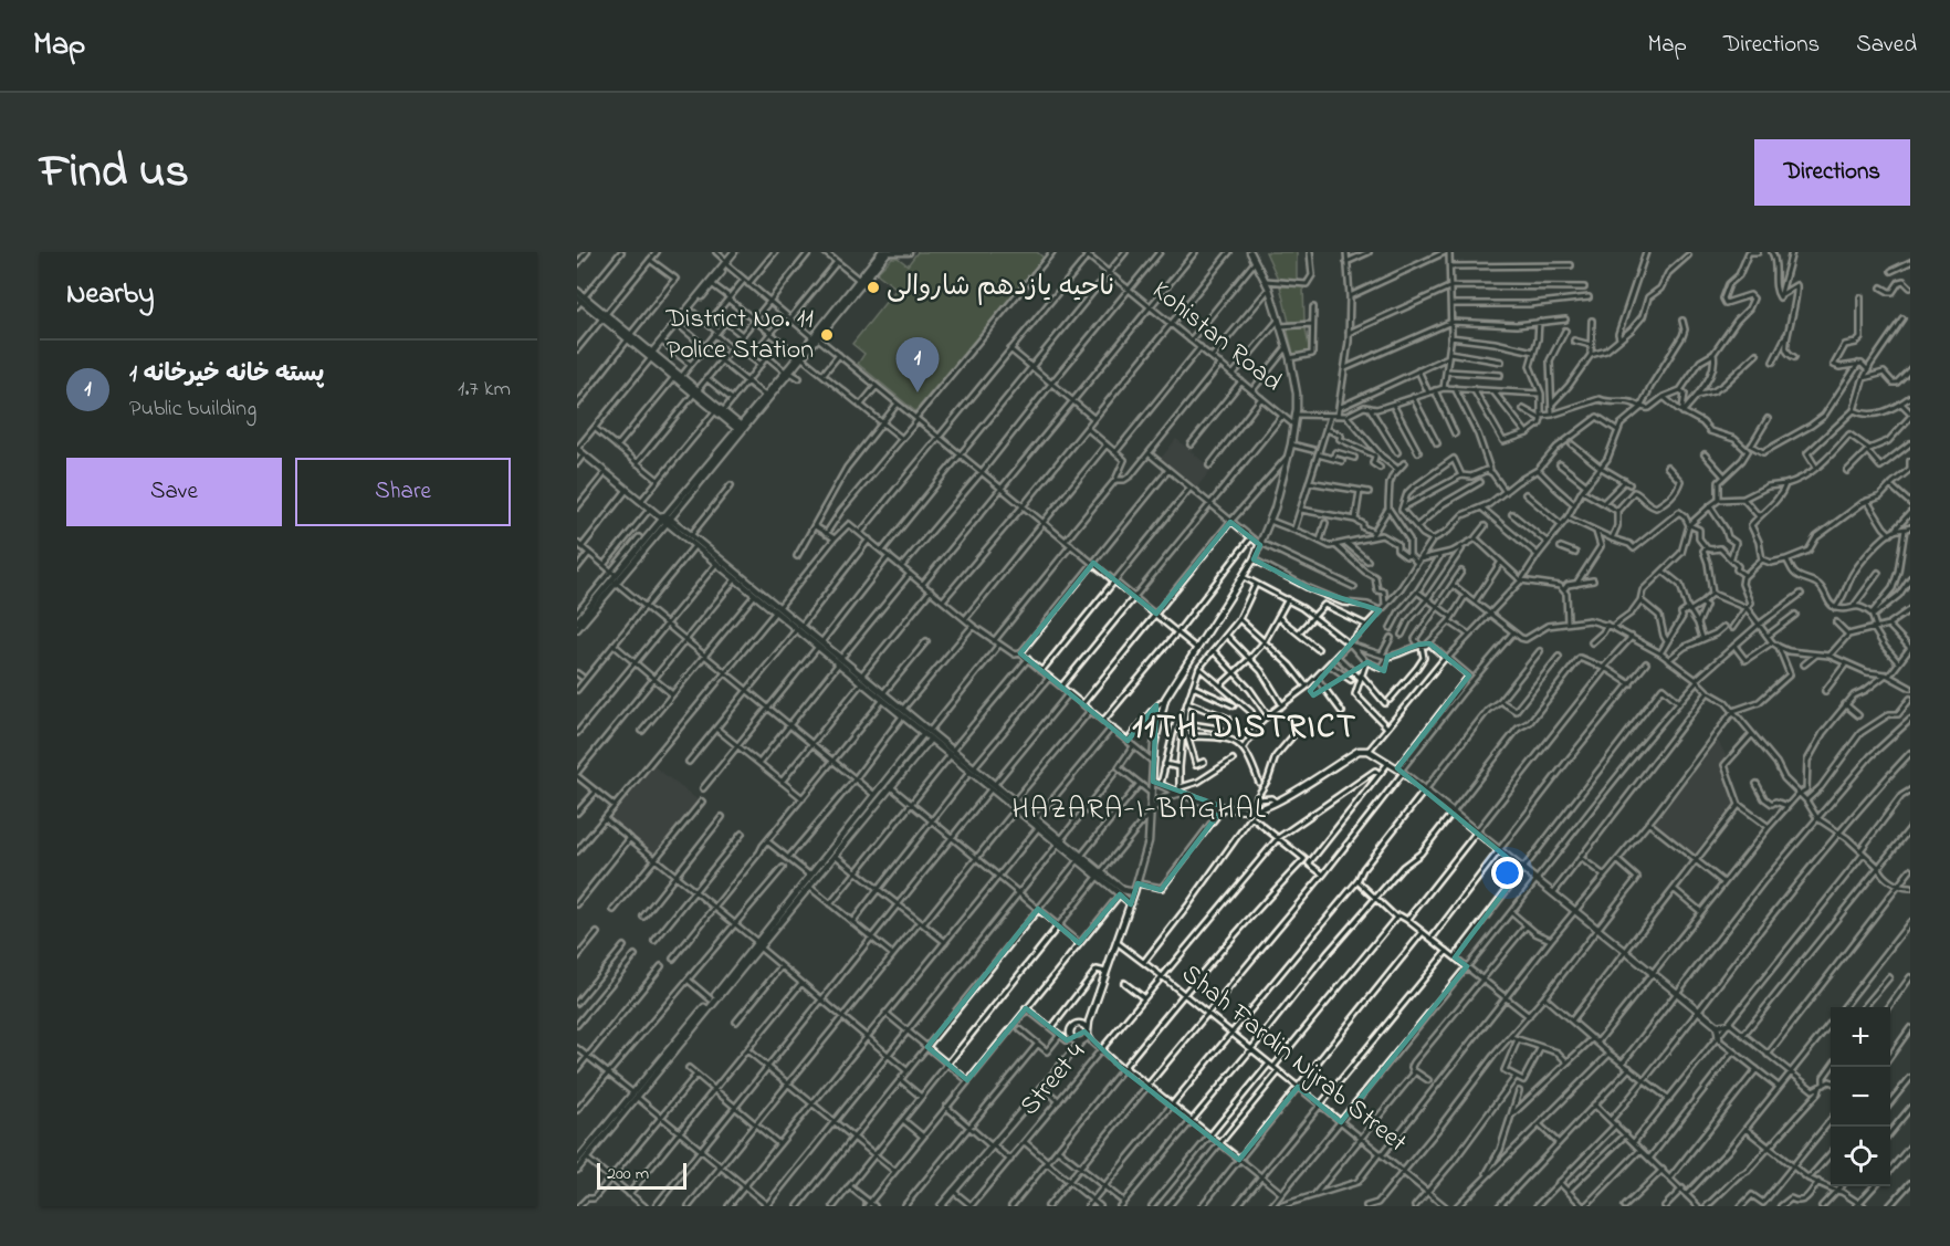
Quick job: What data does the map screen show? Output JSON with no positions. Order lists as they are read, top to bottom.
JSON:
{
  "streets": {
    "street": ["Kohistan Road", "Shah Fardin Nijrab Street", "Street 4"]
  },
  "crossings": [
    ["Shah Fardin Nijrab Street", "Street 4"]
  ],
  "districts": ["11TH DISTRICT", "HAZARA-I-BAGHAL"],
  "places": ["ناحیه یازدهم شاروالی", "District No. 11 Police Station"],
  "scale_bar": "200 m",
  "page": {
    "header": "Map",
    "nav": ["Map", "Directions", "Saved"],
    "title": "Find us",
    "buttons": [
      "Directions",
      ["Save", "Share"]
    ],
    "heading": "Nearby",
    "pins": "1",
    "list": [
      {
        "mark": "1",
        "name": "1 پسته خانه خیرخانه",
        "note": "Public building",
        "value": "1.7 km"
      }
    ],
    "map_buttons": ["+", "−"],
    "scale": "200 m"
  }
}
